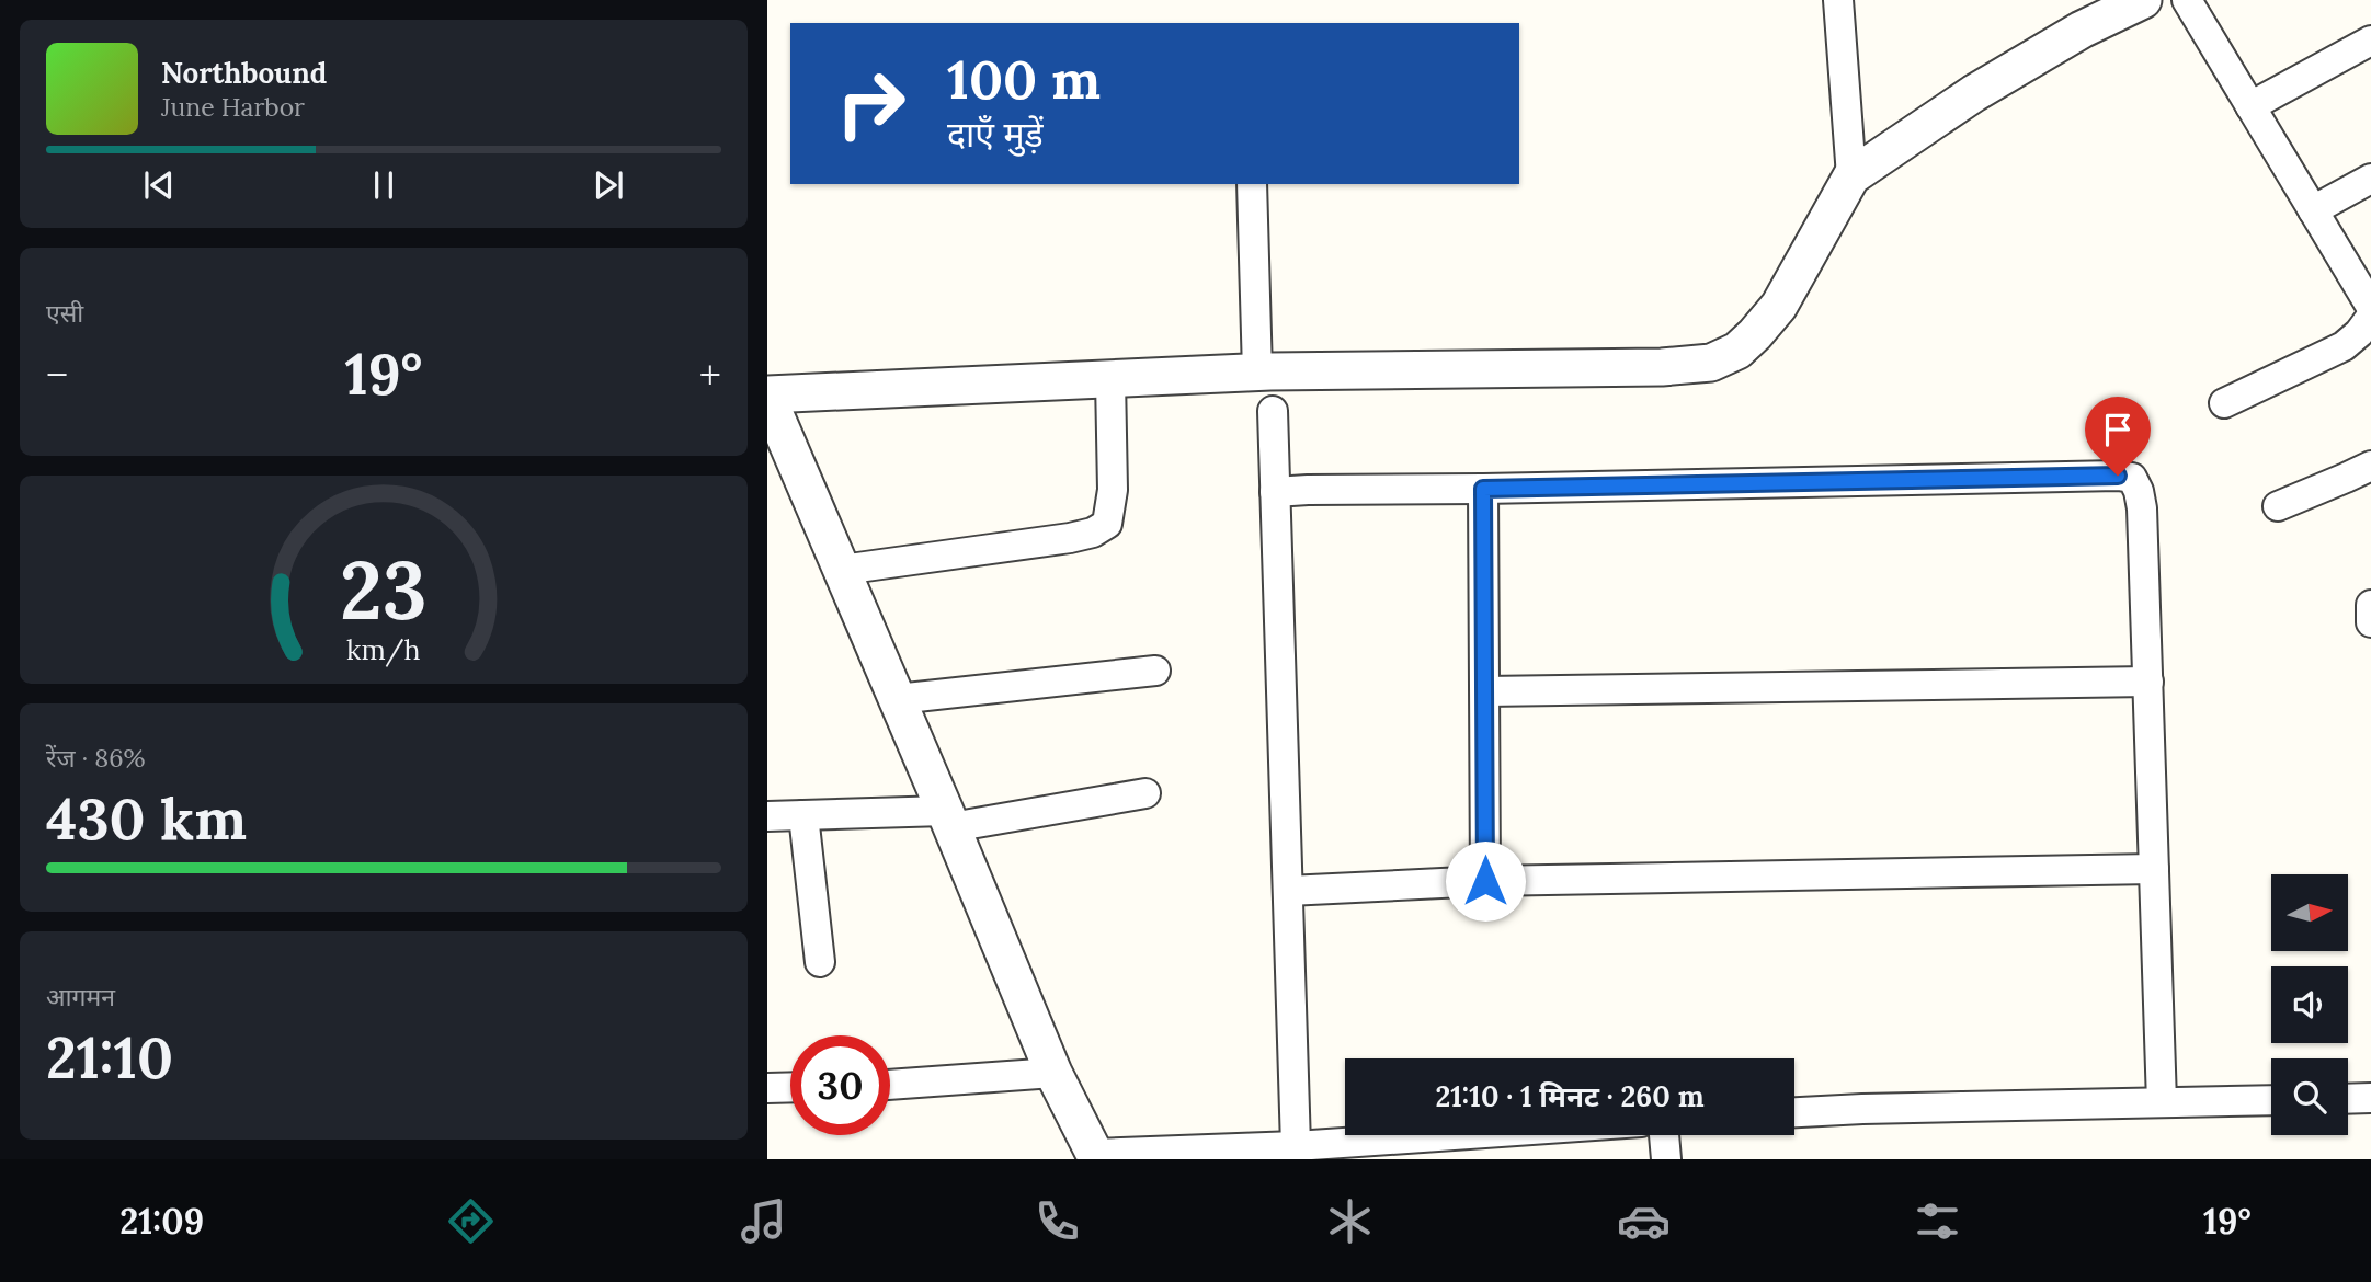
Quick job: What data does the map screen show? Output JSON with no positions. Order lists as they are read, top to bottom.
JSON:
{
  "north": "right",
  "page": {
    "turn": ["100 m", "दाएँ मुड़ें"],
    "song": ["Northbound", "June Harbor"],
    "tile": [
      "एसी",
      ["रेंज · 86%", "430 km"],
      ["आगमन", "21:10"]
    ],
    "heat": ["−", "19°", "+"],
    "limit": "30",
    "trip": "21:10 · 1 मिनट · 260 m",
    "tabs": ["21:09", "19°"],
    "gauge": ["23", "km/h"]
  }
}
